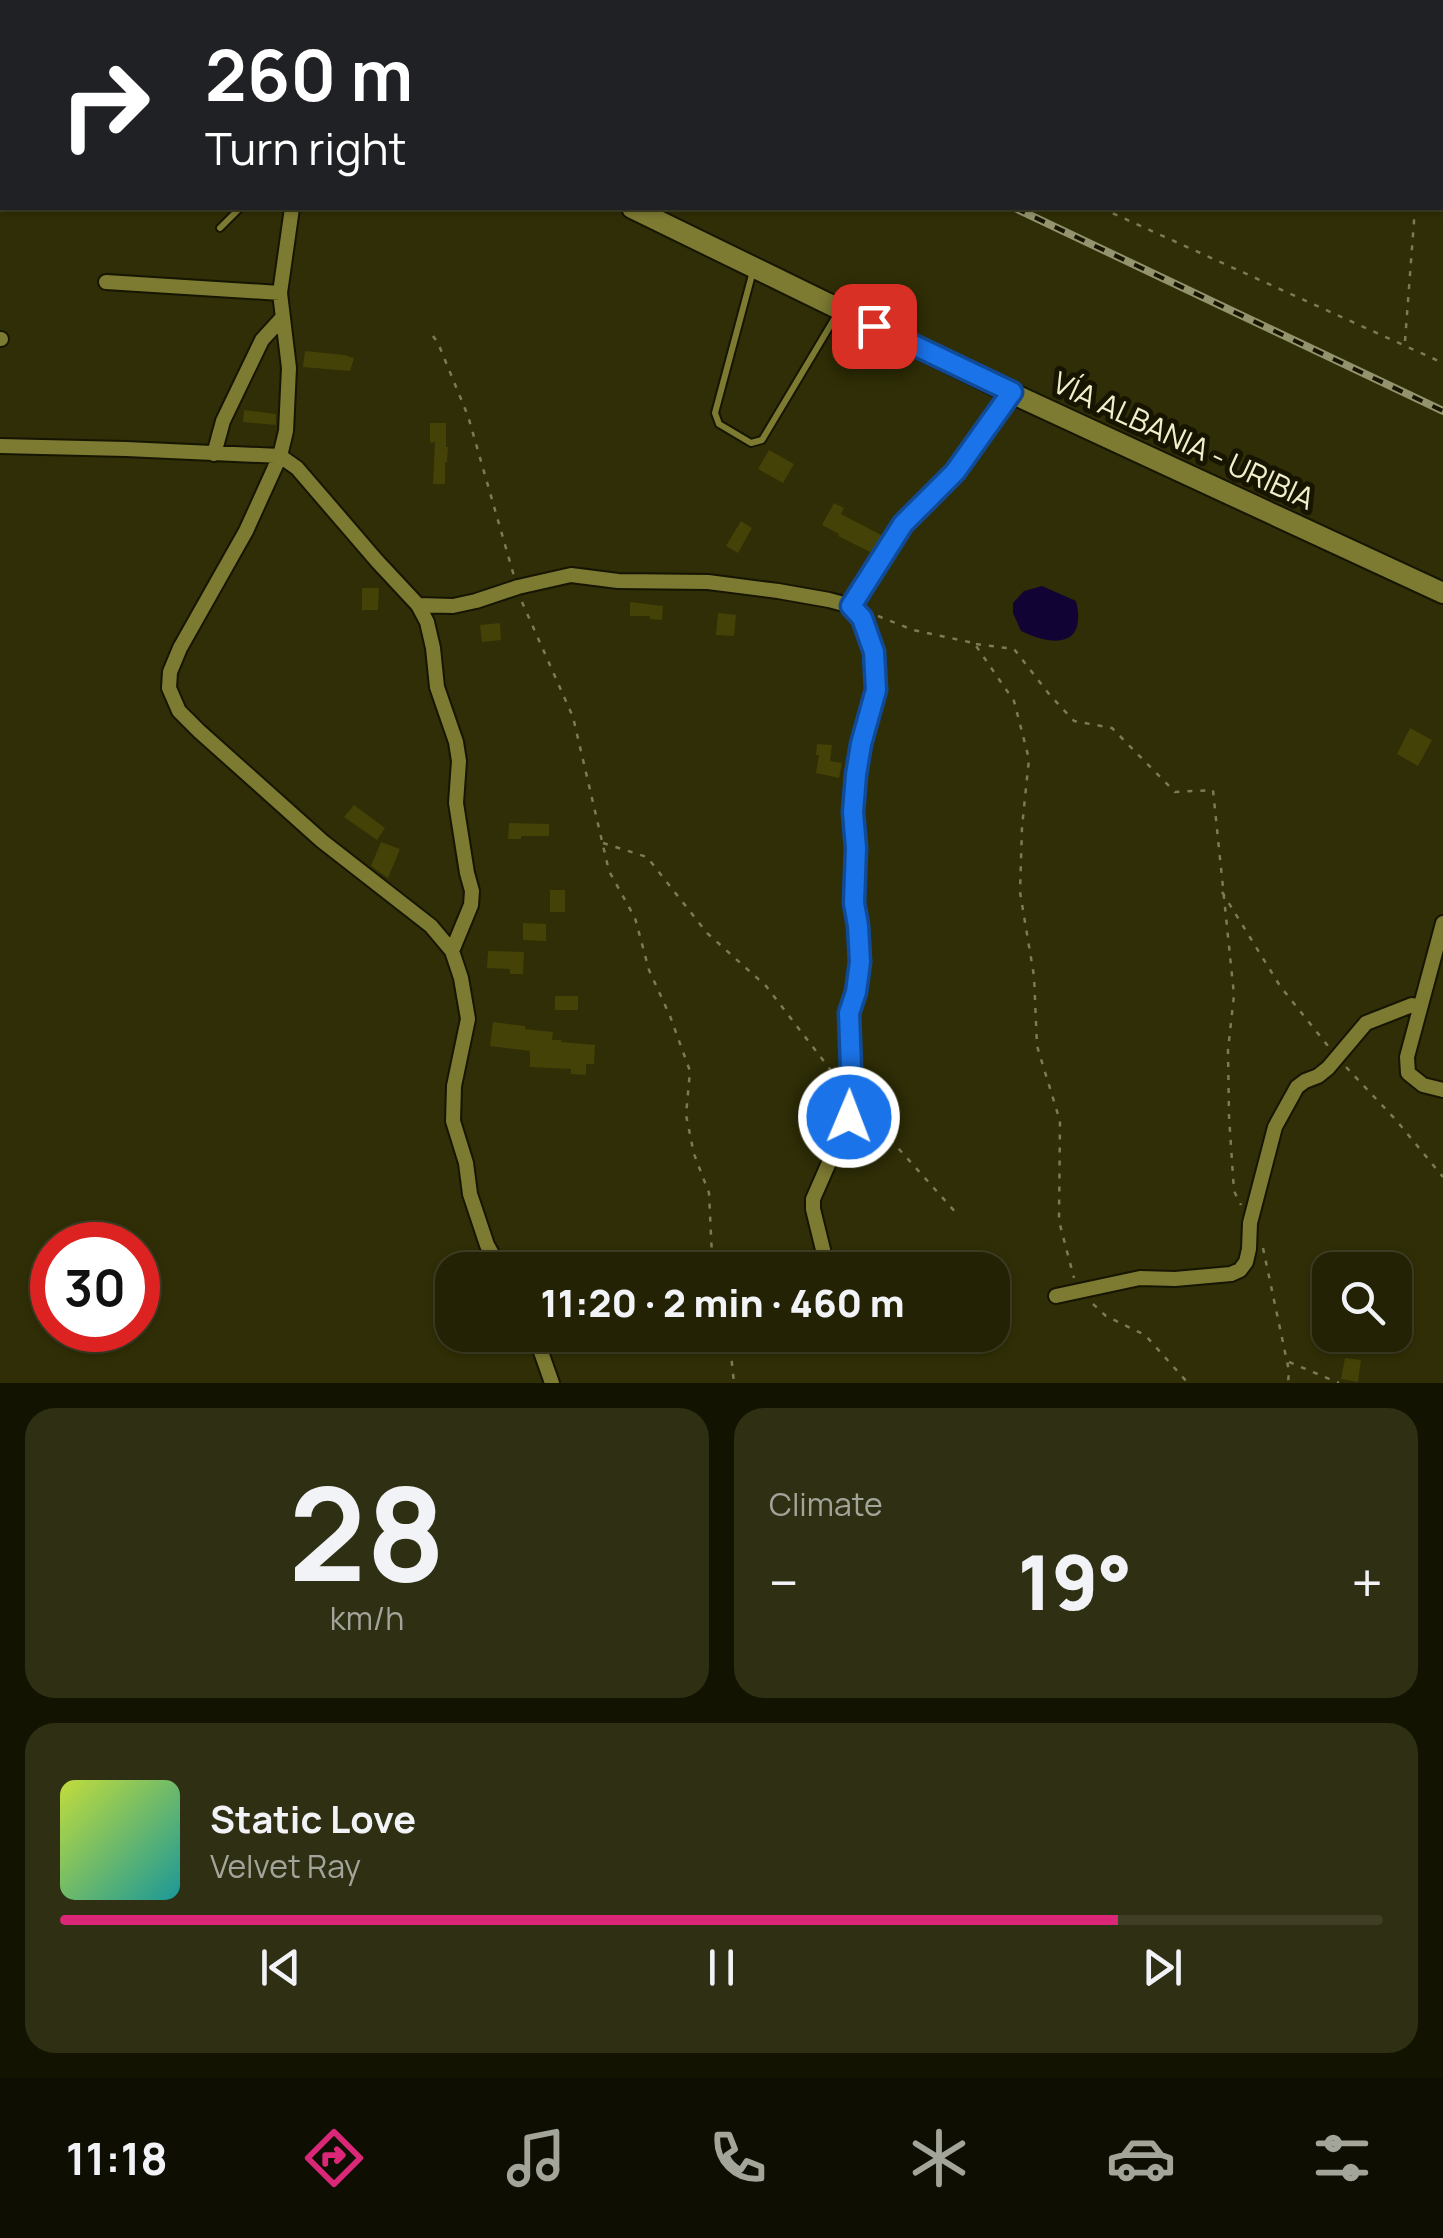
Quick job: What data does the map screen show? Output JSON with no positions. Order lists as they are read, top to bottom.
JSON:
{
  "streets": {
    "main road": ["VÍA ALBANIA - URIBIA"]
  },
  "page": {
    "turn": ["260 m", "Turn right"],
    "limit": "30",
    "trip": "11:20 · 2 min · 460 m",
    "tile": [
      ["28", "km/h"],
      "Climate"
    ],
    "heat": ["−", "19°", "+"],
    "song": ["Static Love", "Velvet Ray"],
    "tabs": "11:18"
  }
}
